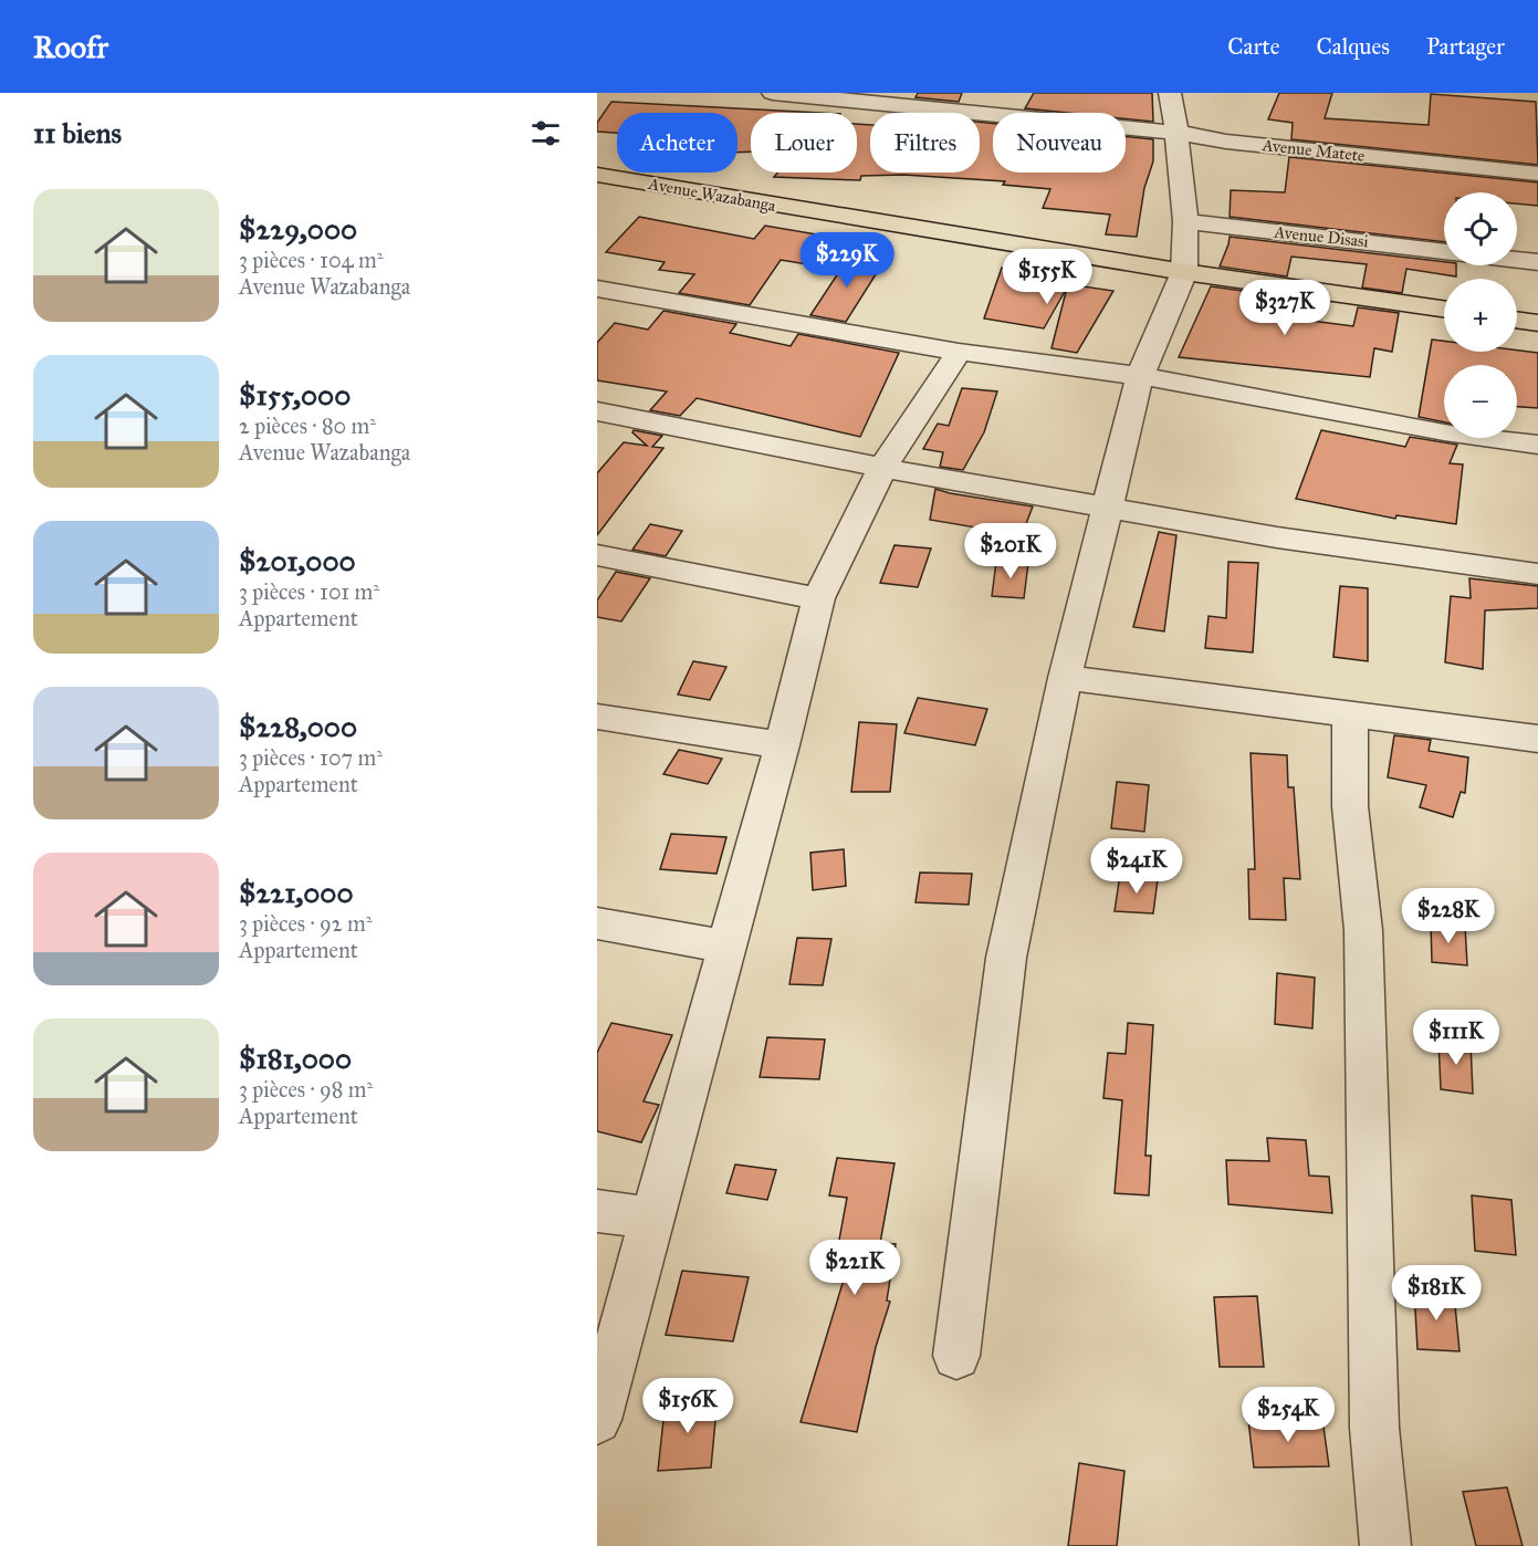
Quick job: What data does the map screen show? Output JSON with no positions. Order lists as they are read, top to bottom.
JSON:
{
  "streets": {
    "main road": ["Avenue Wazabanga"],
    "street": ["Avenue Matete", "Avenue Disasi"]
  },
  "page": {
    "header": "Roofr",
    "nav": ["Carte", "Calques", "Partager"],
    "heading": "11 biens",
    "chip": [
      "Acheter",
      "Louer",
      "Filtres",
      "Nouveau"
    ],
    "list": [
      {
        "name": "$229,000",
        "note": "3 pièces · 104 m² · Avenue Wazabanga"
      },
      {
        "name": "$155,000",
        "note": "2 pièces · 80 m² · Avenue Wazabanga"
      },
      {
        "name": "$201,000",
        "note": "3 pièces · 101 m² · Appartement"
      },
      {
        "name": "$228,000",
        "note": "3 pièces · 107 m² · Appartement"
      },
      {
        "name": "$221,000",
        "note": "3 pièces · 92 m² · Appartement"
      },
      {
        "name": "$181,000",
        "note": "3 pièces · 98 m² · Appartement"
      }
    ],
    "map_buttons": ["+", "−"],
    "price": [
      "$229K",
      "$155K",
      "$327K",
      "$201K",
      "$241K",
      "$228K",
      "$111K",
      "$221K",
      "$181K",
      "$156K",
      "$254K"
    ]
  }
}
